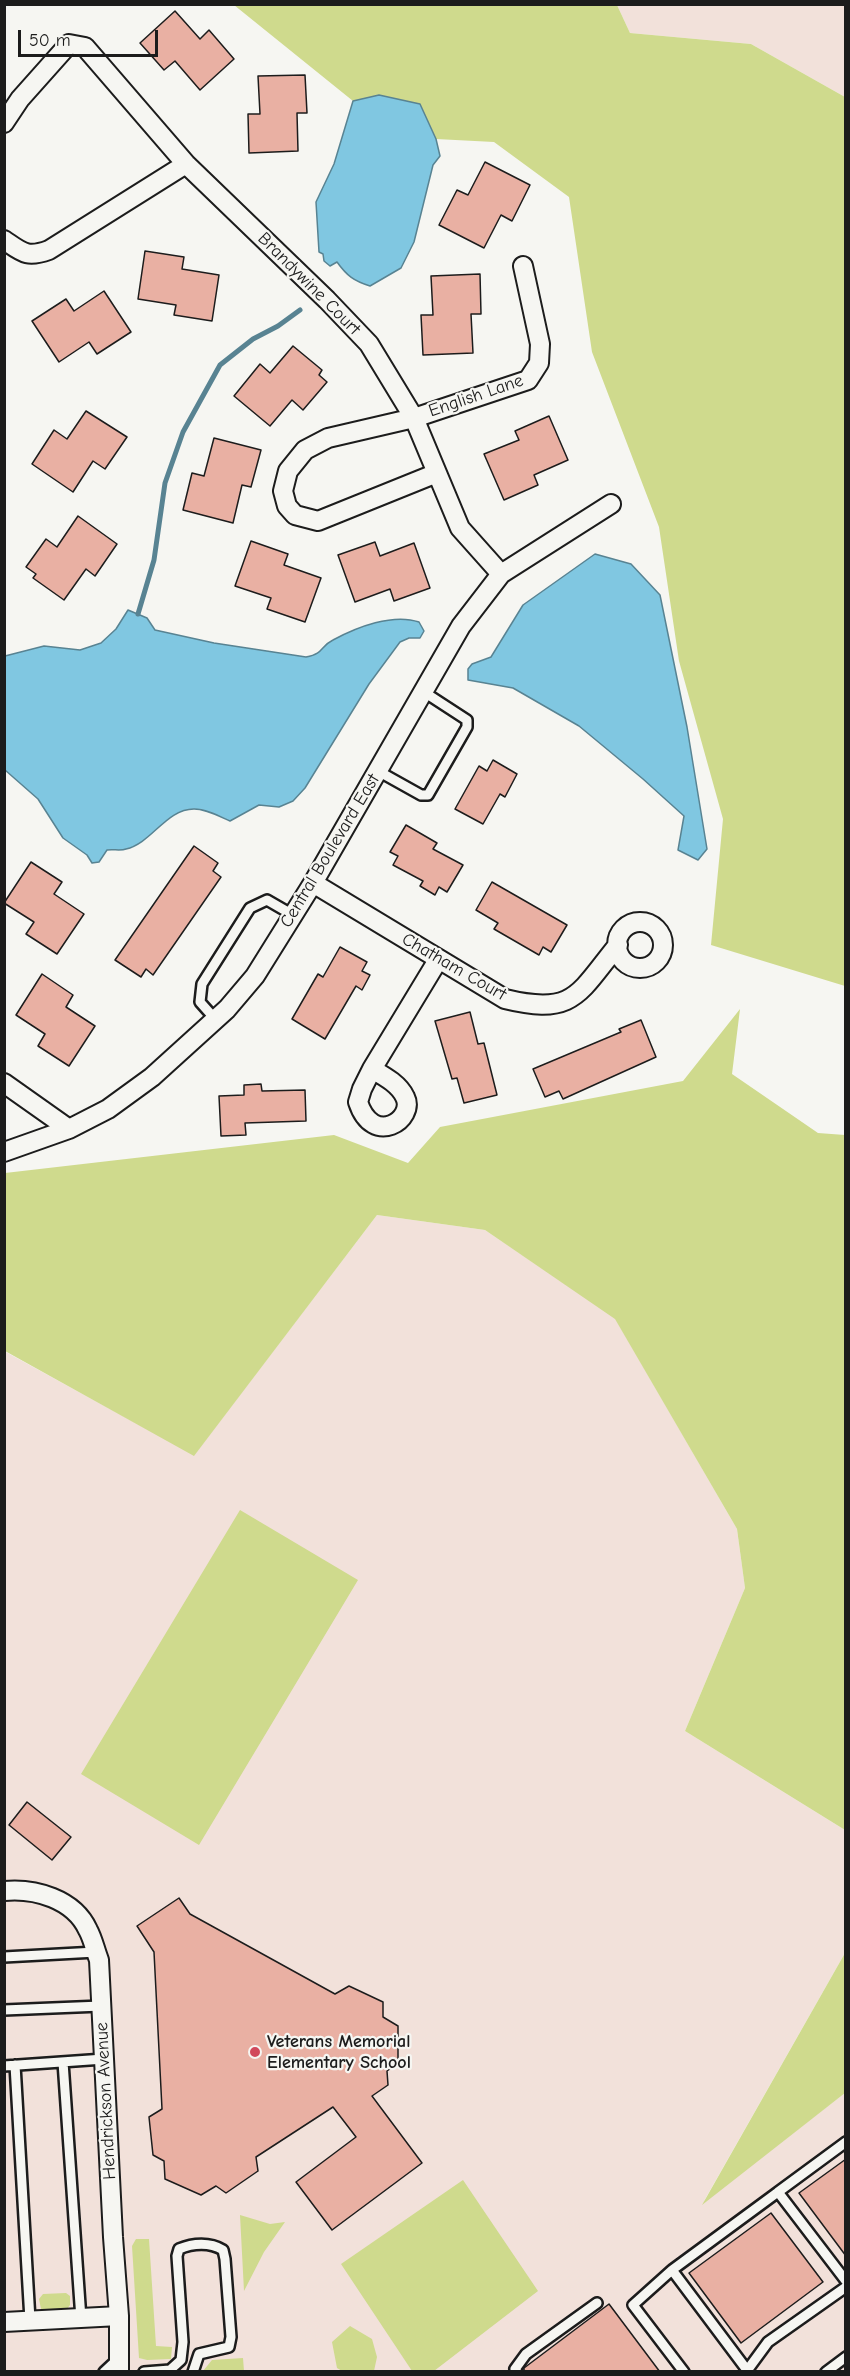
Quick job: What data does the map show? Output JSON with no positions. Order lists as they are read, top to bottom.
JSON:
{
  "streets": {
    "street": [
      "Brandywine Court",
      "English Lane",
      "Central Boulevard East",
      "Chatham Court",
      "Hendrickson Avenue"
    ]
  },
  "crossings": [
    ["Brandywine Court", "English Lane"],
    ["Brandywine Court", "Central Boulevard East"],
    ["Central Boulevard East", "Chatham Court"]
  ],
  "places": ["Veterans Memorial Elementary School"],
  "scale_bar": "50 m"
}
